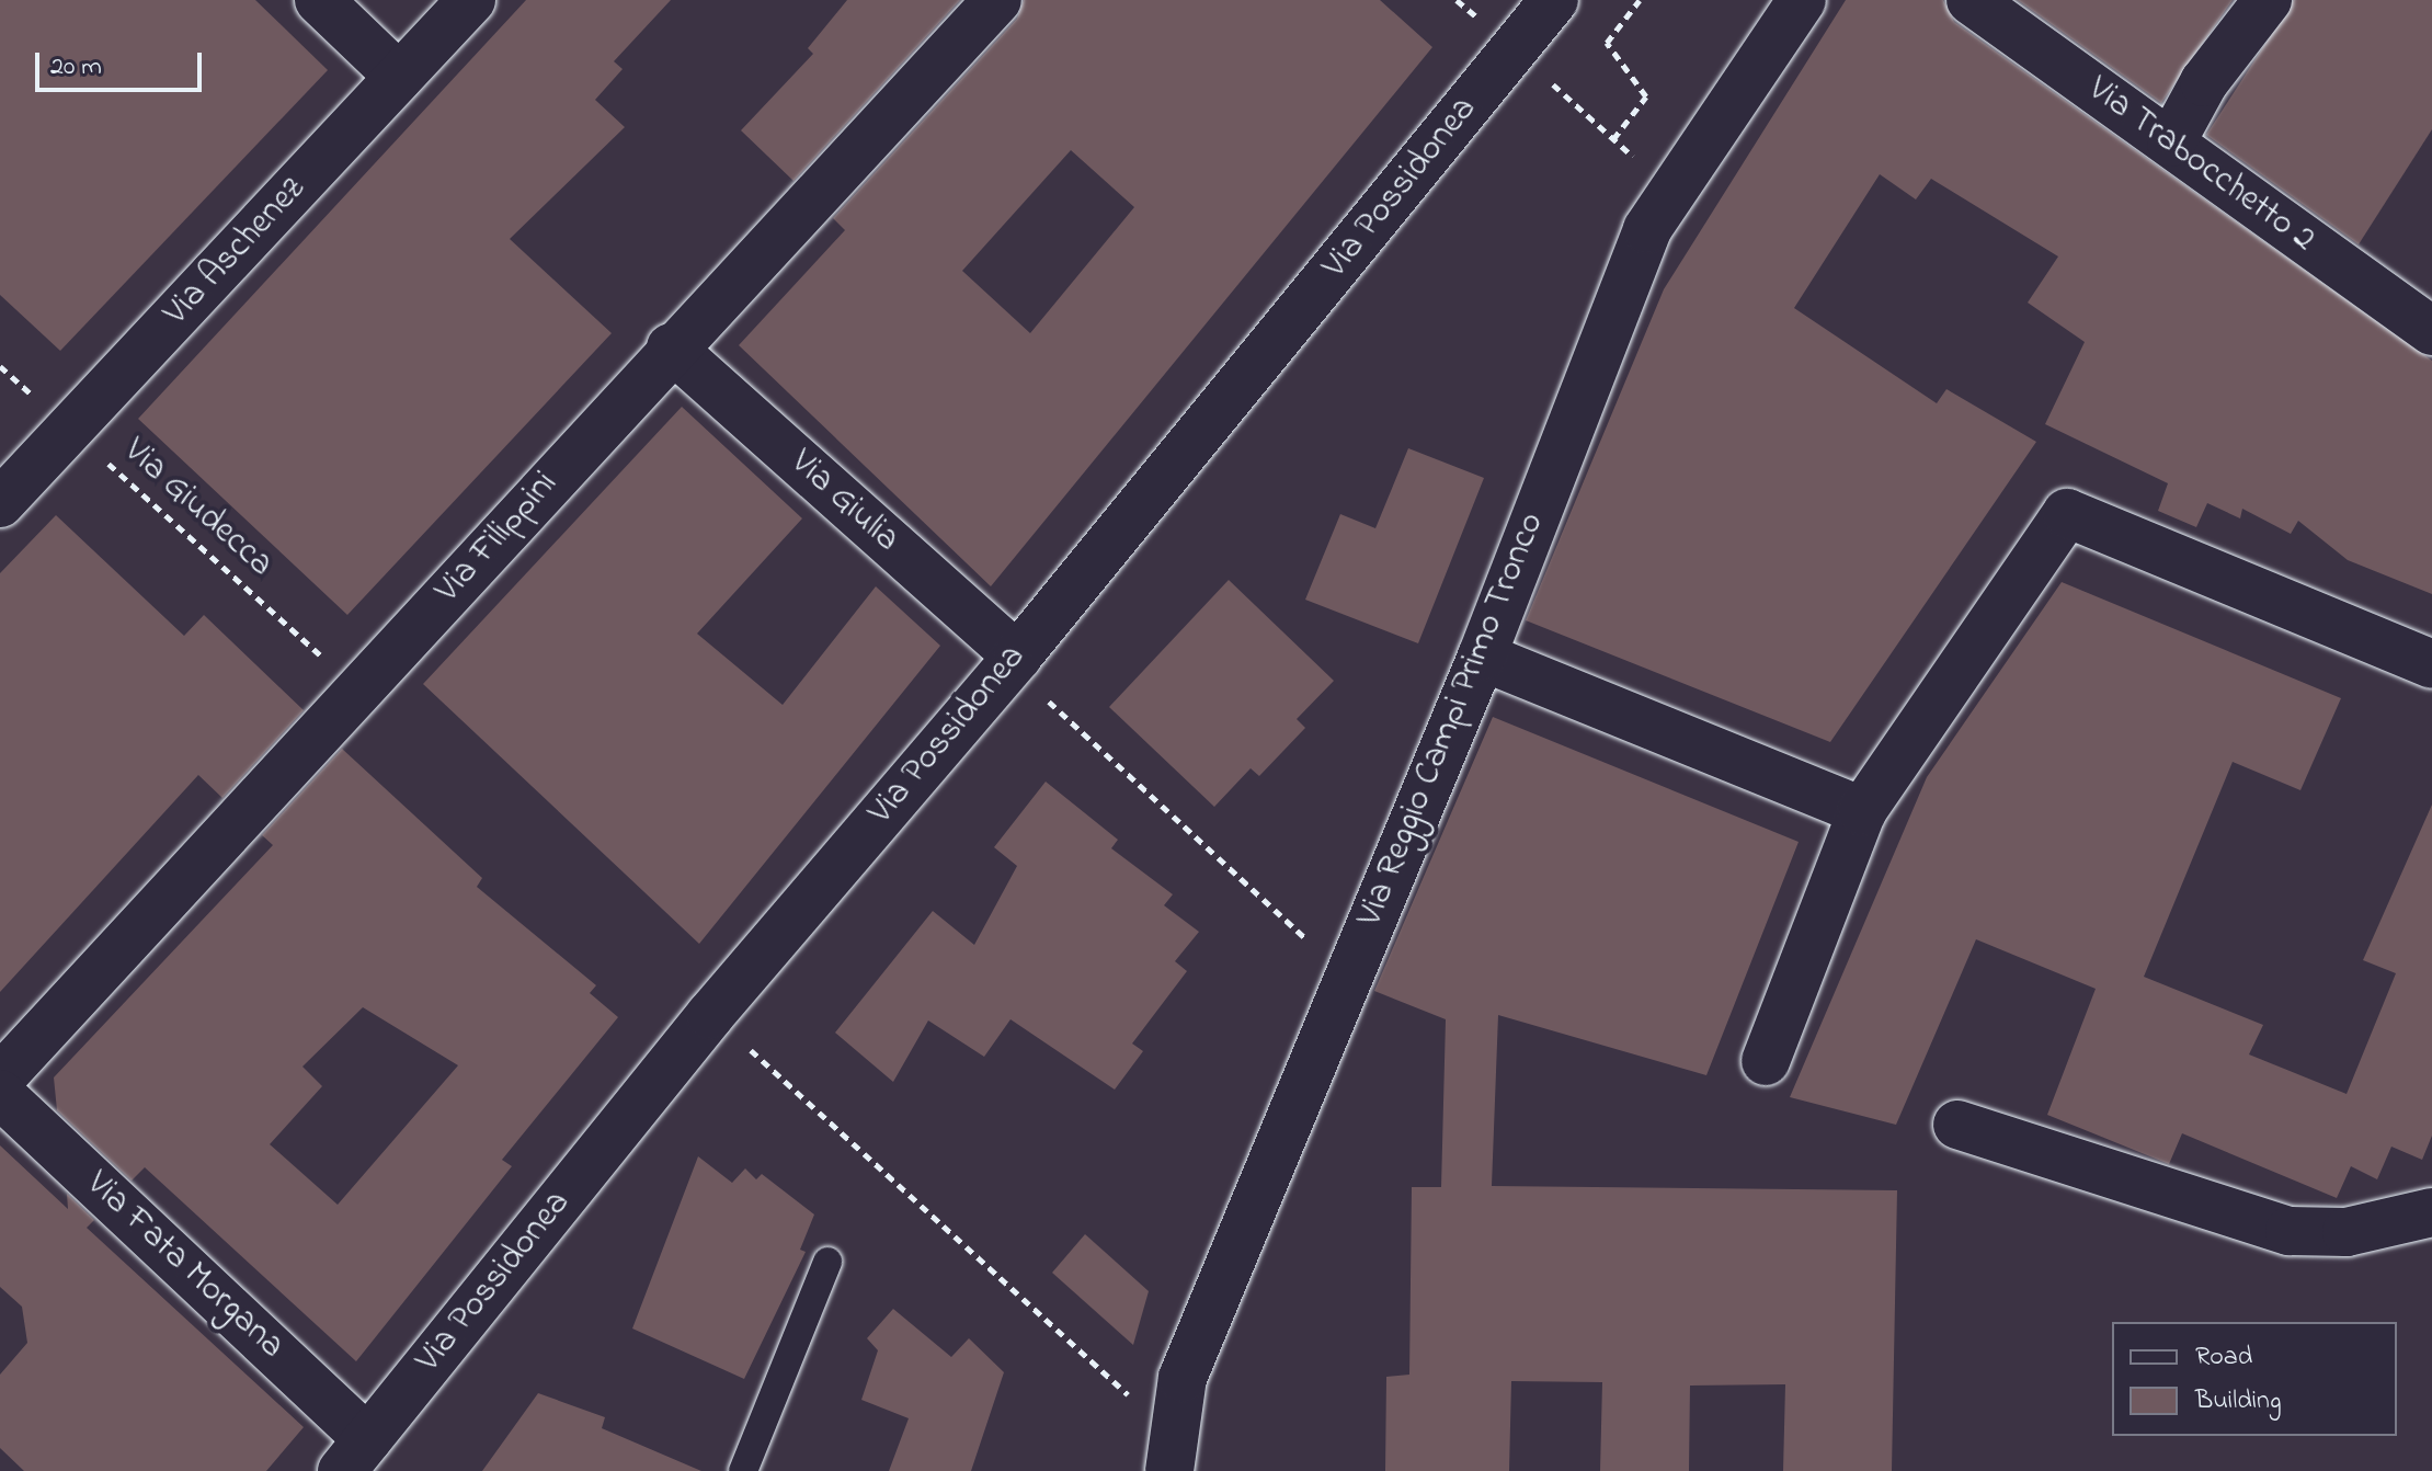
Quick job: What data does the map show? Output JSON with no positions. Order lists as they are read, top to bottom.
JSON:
{
  "streets": {
    "street": [
      "Via Trabocchetto 2",
      "Via Possidonea",
      "Via Aschenez",
      "Via Giulia",
      "Via Filippini",
      "Via Reggio Campi Primo Tronco",
      "Via Fata Morgana"
    ],
    "path": ["Via Giudecca"]
  },
  "crossings": [
    ["Via Possidonea", "Via Giulia"],
    ["Via Possidonea", "Via Fata Morgana"],
    ["Via Aschenez", "Via Giudecca"],
    ["Via Giulia", "Via Filippini"],
    ["Via Giudecca", "Via Filippini"]
  ],
  "legend": ["Road", "Building"],
  "scale_bar": "20 m"
}
